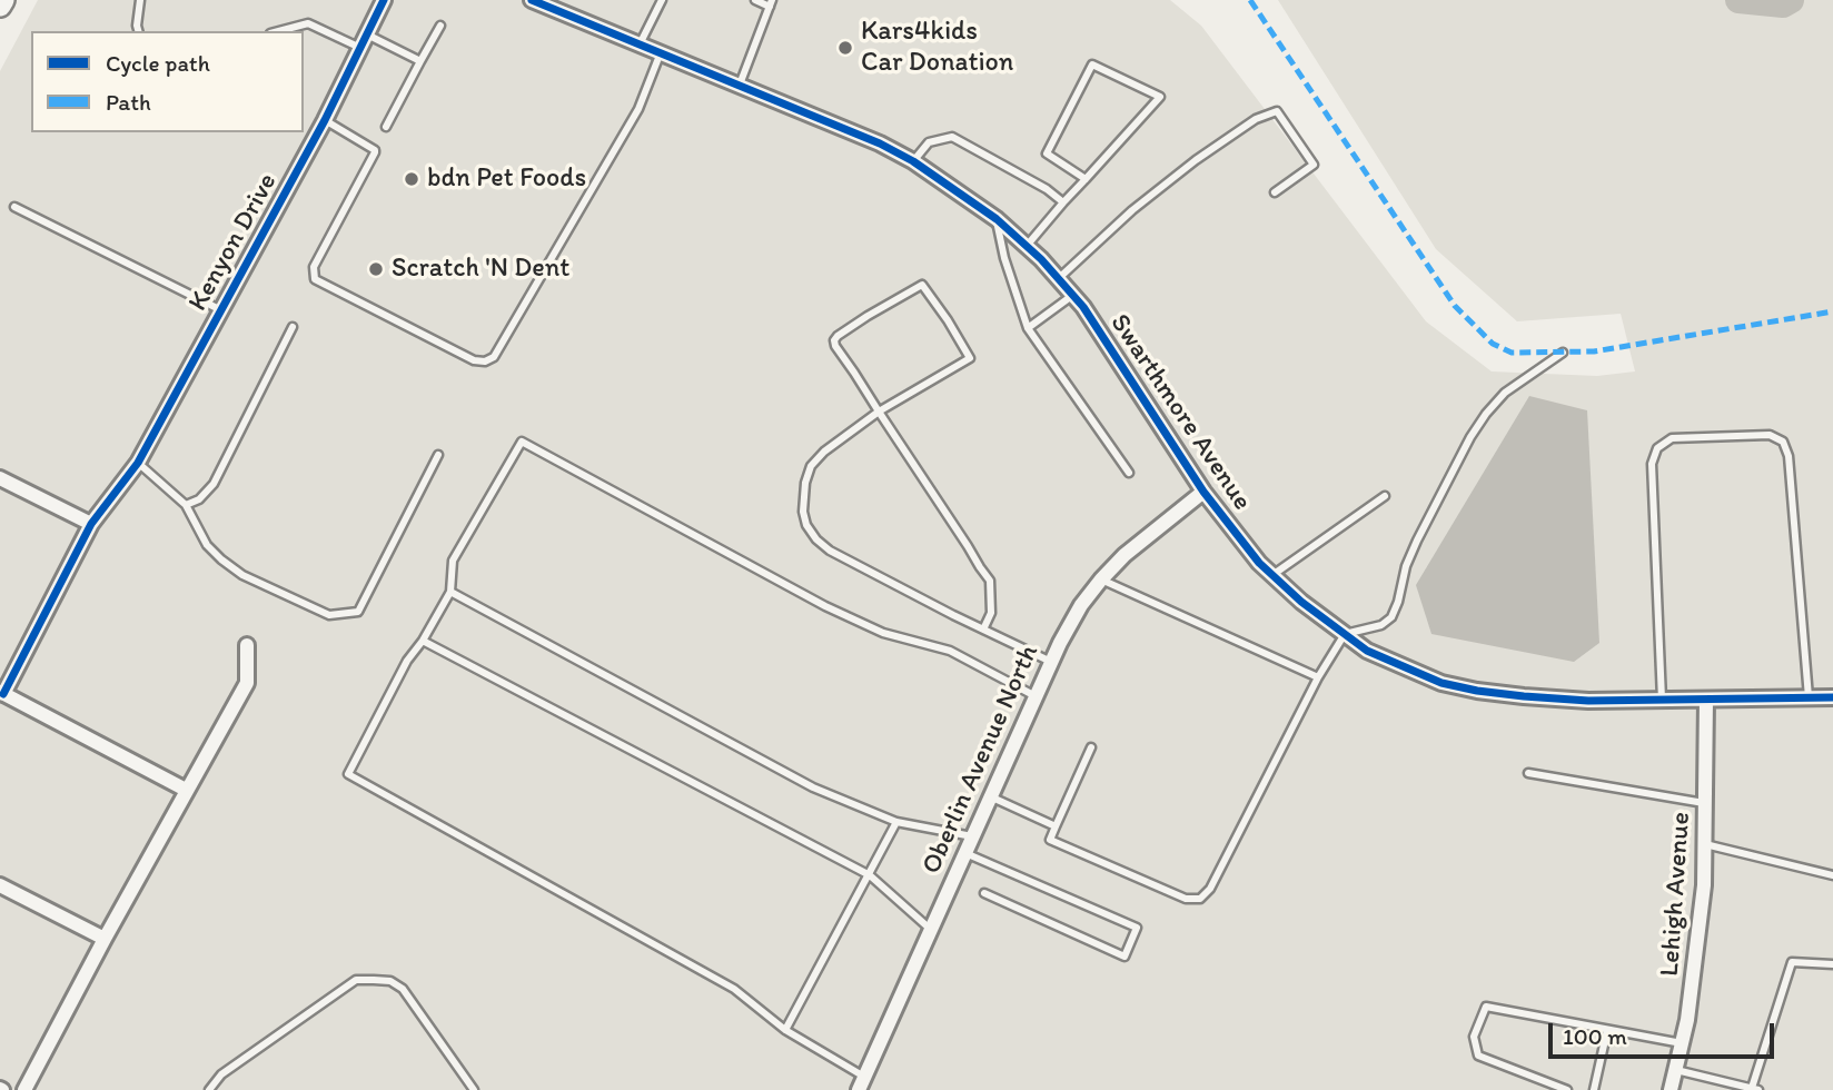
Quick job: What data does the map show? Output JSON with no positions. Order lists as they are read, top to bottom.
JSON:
{
  "streets": {
    "street": [
      "Kenyon Drive",
      "Swarthmore Avenue",
      "Oberlin Avenue North",
      "Lehigh Avenue"
    ]
  },
  "crossings": [
    ["Swarthmore Avenue", "Oberlin Avenue North"],
    ["Swarthmore Avenue", "Lehigh Avenue"]
  ],
  "places": ["Kars4kids Car Donation", "bdn Pet Foods", "Scratch 'N Dent"],
  "legend": ["Cycle path", "Path"],
  "scale_bar": "100 m"
}
